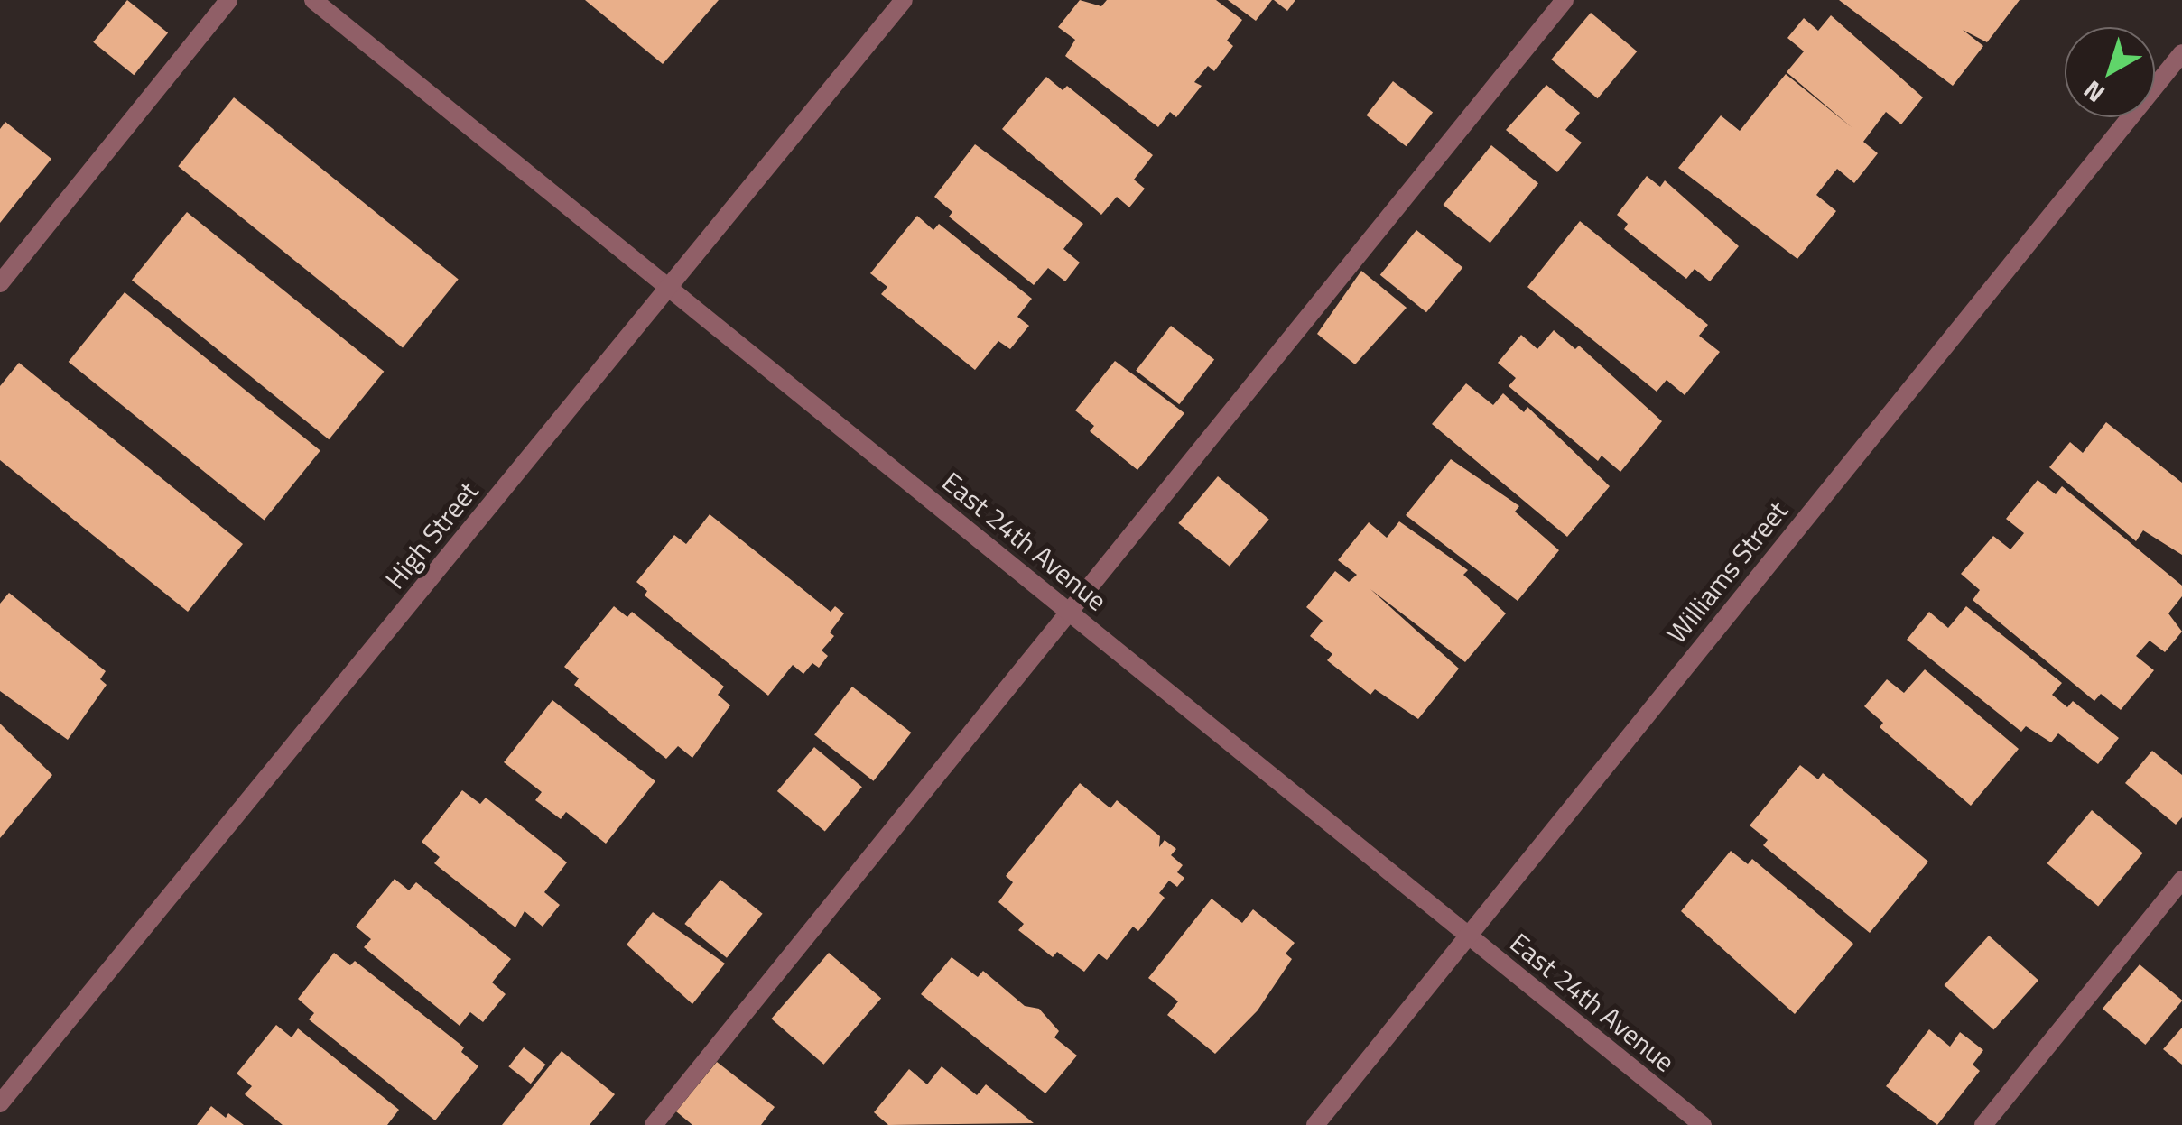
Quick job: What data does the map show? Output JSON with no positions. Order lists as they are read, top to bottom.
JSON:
{
  "streets": {
    "street": ["High Street", "East 24th Avenue", "Williams Street"]
  },
  "crossings": [
    ["High Street", "East 24th Avenue"],
    ["East 24th Avenue", "Williams Street"]
  ],
  "north": "bottom left"
}
